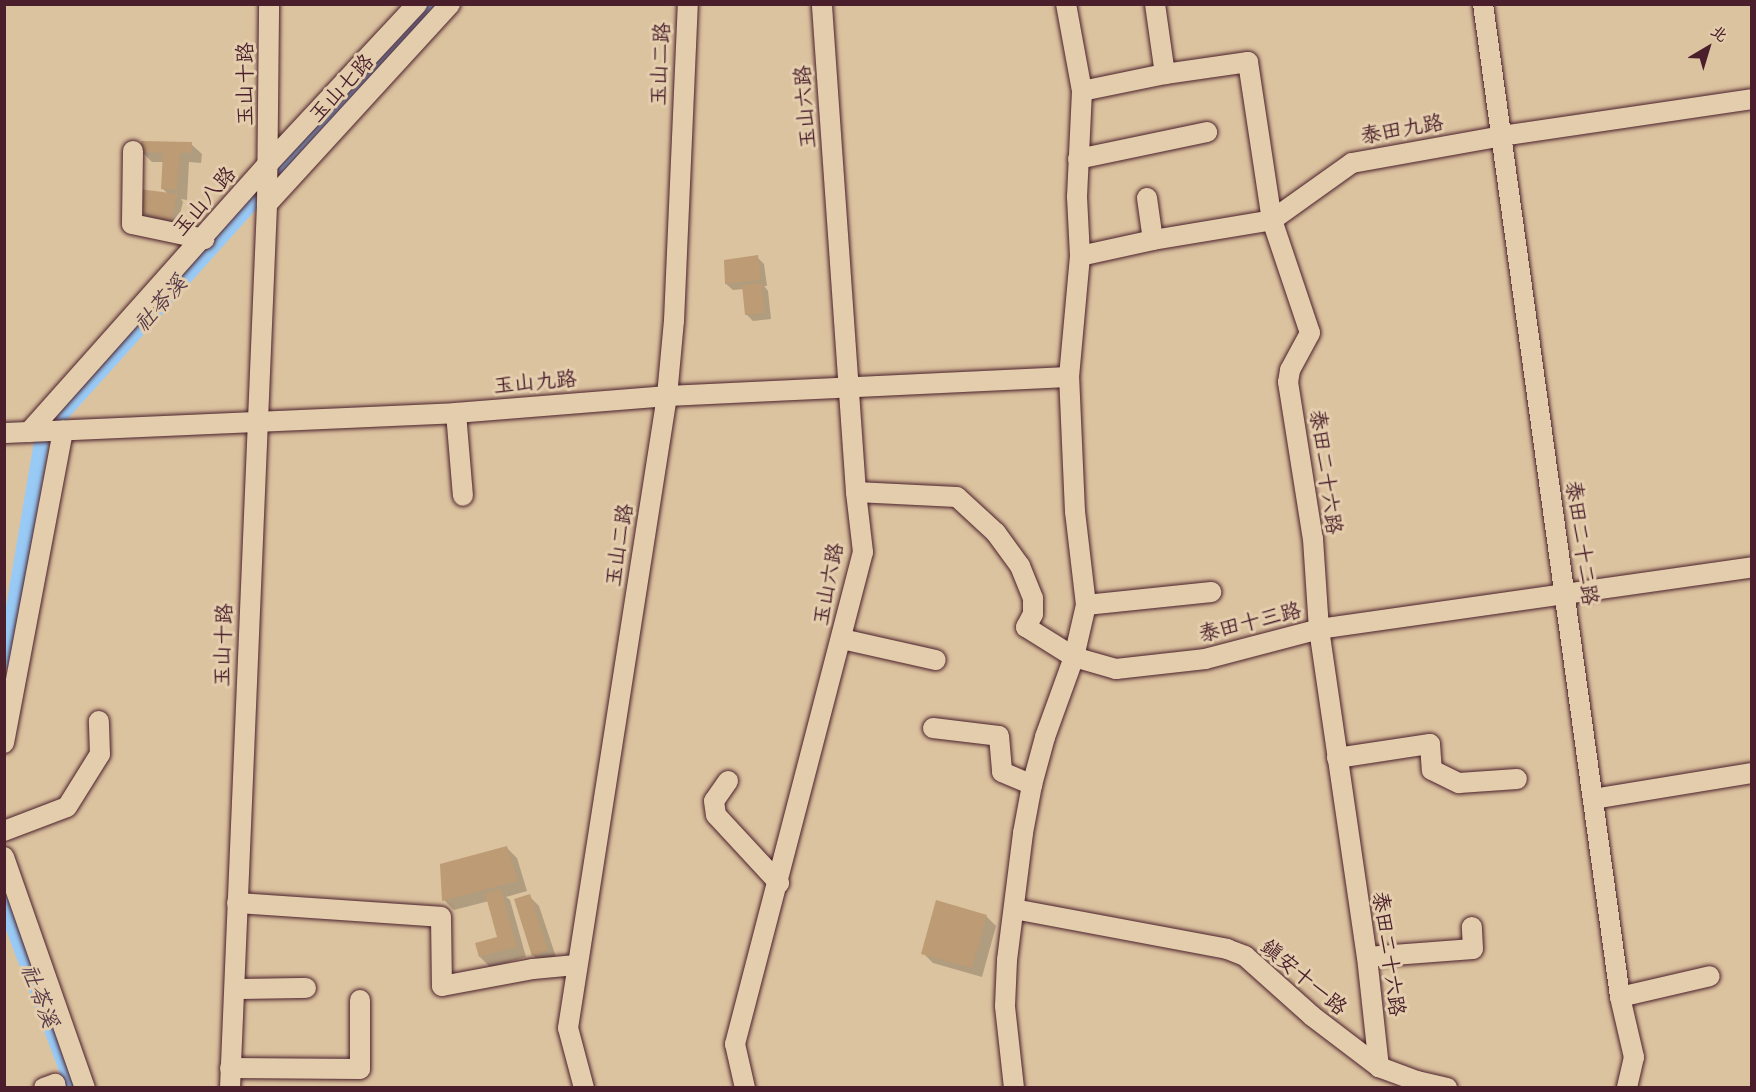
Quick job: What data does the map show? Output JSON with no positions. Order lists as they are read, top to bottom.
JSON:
{
  "streets": {
    "street": [
      "玉山二路",
      "玉山十路",
      "玉山七路",
      "玉山六路",
      "泰田九路",
      "玉山八路",
      "玉山九路",
      "泰田二十六路",
      "泰田二十二路",
      "泰田十三路",
      "鎮安十一路"
    ]
  },
  "crossings": [
    ["玉山二路", "玉山九路"],
    ["玉山十路", "玉山七路"],
    ["玉山十路", "玉山八路"],
    ["玉山十路", "玉山九路"],
    ["玉山六路", "玉山九路"],
    ["玉山六路", "泰田十三路"],
    ["泰田九路", "泰田二十六路"],
    ["泰田九路", "泰田二十二路"],
    ["玉山八路", "玉山九路"],
    ["泰田二十六路", "泰田十三路"],
    ["泰田二十六路", "鎮安十一路"],
    ["泰田二十二路", "泰田十三路"]
  ],
  "water": ["社苓溪"],
  "north": "top right"
}
